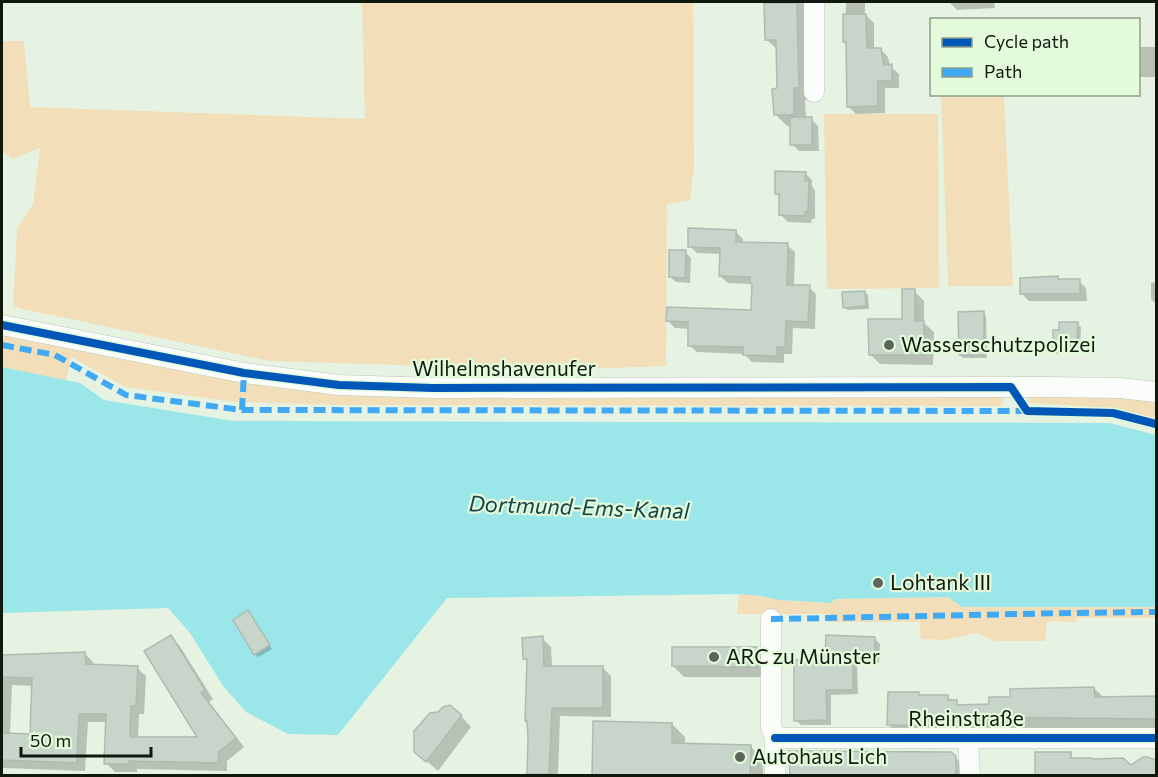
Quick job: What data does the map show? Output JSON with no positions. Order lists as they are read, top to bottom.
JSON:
{
  "streets": {
    "street": ["Wilhelmshavenufer", "Rheinstraße"]
  },
  "water": ["Dortmund-Ems-Kanal"],
  "places": [
    "Wasserschutzpolizei",
    "Lohtank III",
    "ARC zu Münster",
    "Autohaus Lich"
  ],
  "legend": ["Cycle path", "Path"],
  "scale_bar": "50 m"
}
